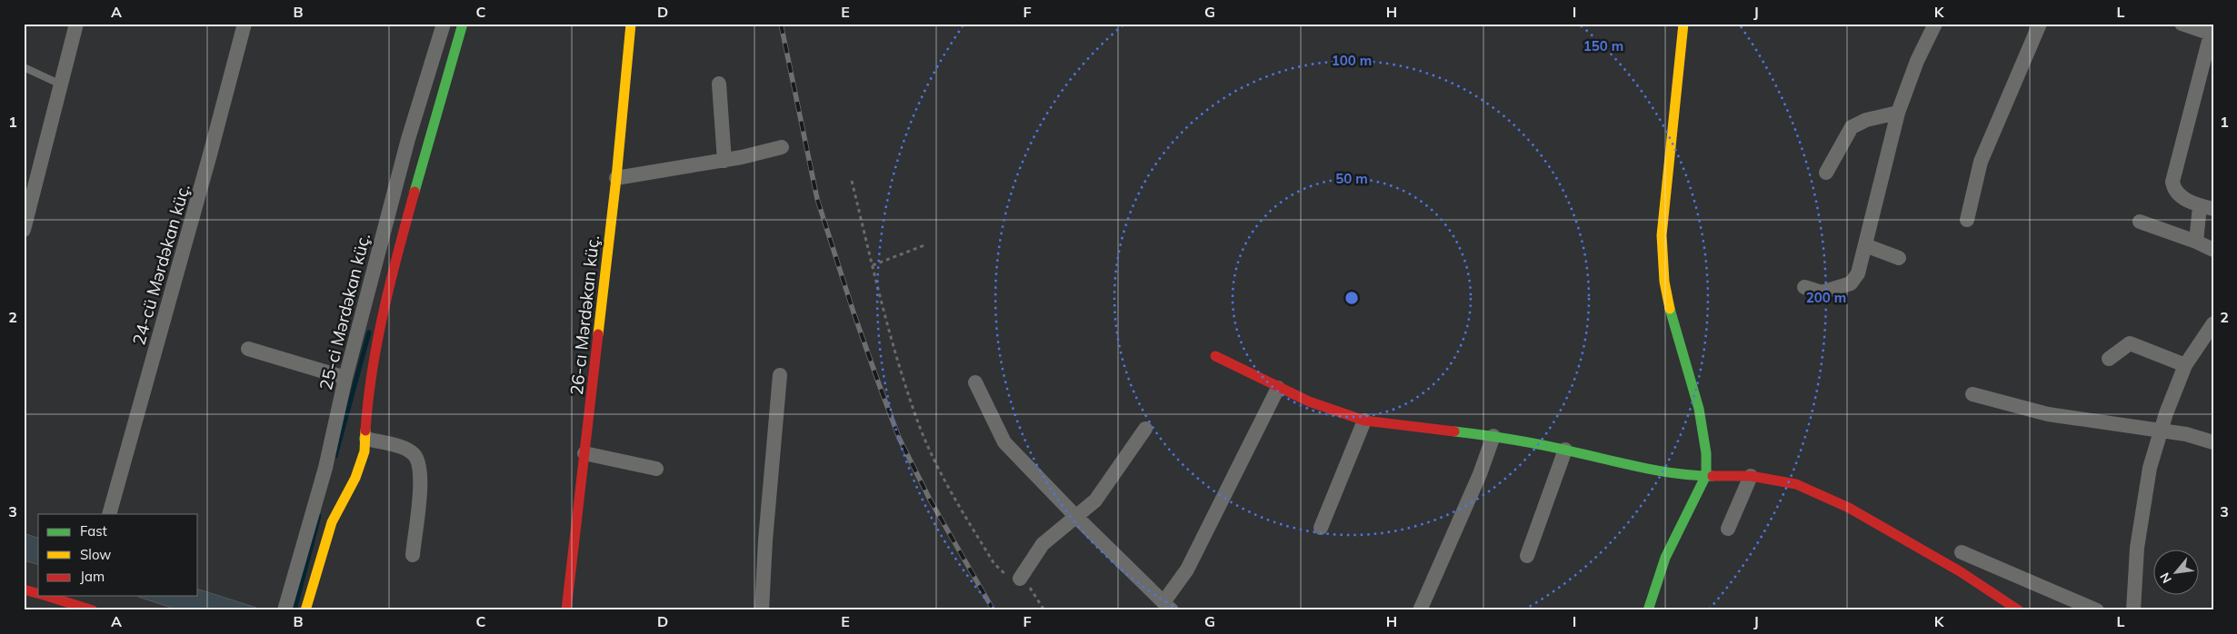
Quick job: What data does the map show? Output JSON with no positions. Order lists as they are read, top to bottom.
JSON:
{
  "streets": {
    "street": ["24-cü Mərdəkan küç.", "25-ci Mərdəkan küç.", "26-cı Mərdəkan küç."]
  },
  "legend": ["Fast", "Slow", "Jam"],
  "north": "bottom left",
  "grid": {
    "columns": [
      "A",
      "B",
      "C",
      "D",
      "E",
      "F",
      "G",
      "H",
      "I",
      "J",
      "K",
      "L"
    ],
    "rows": ["1", "2", "3"]
  },
  "rings": [
    "150 m",
    "100 m",
    "50 m",
    "200 m"
  ]
}
